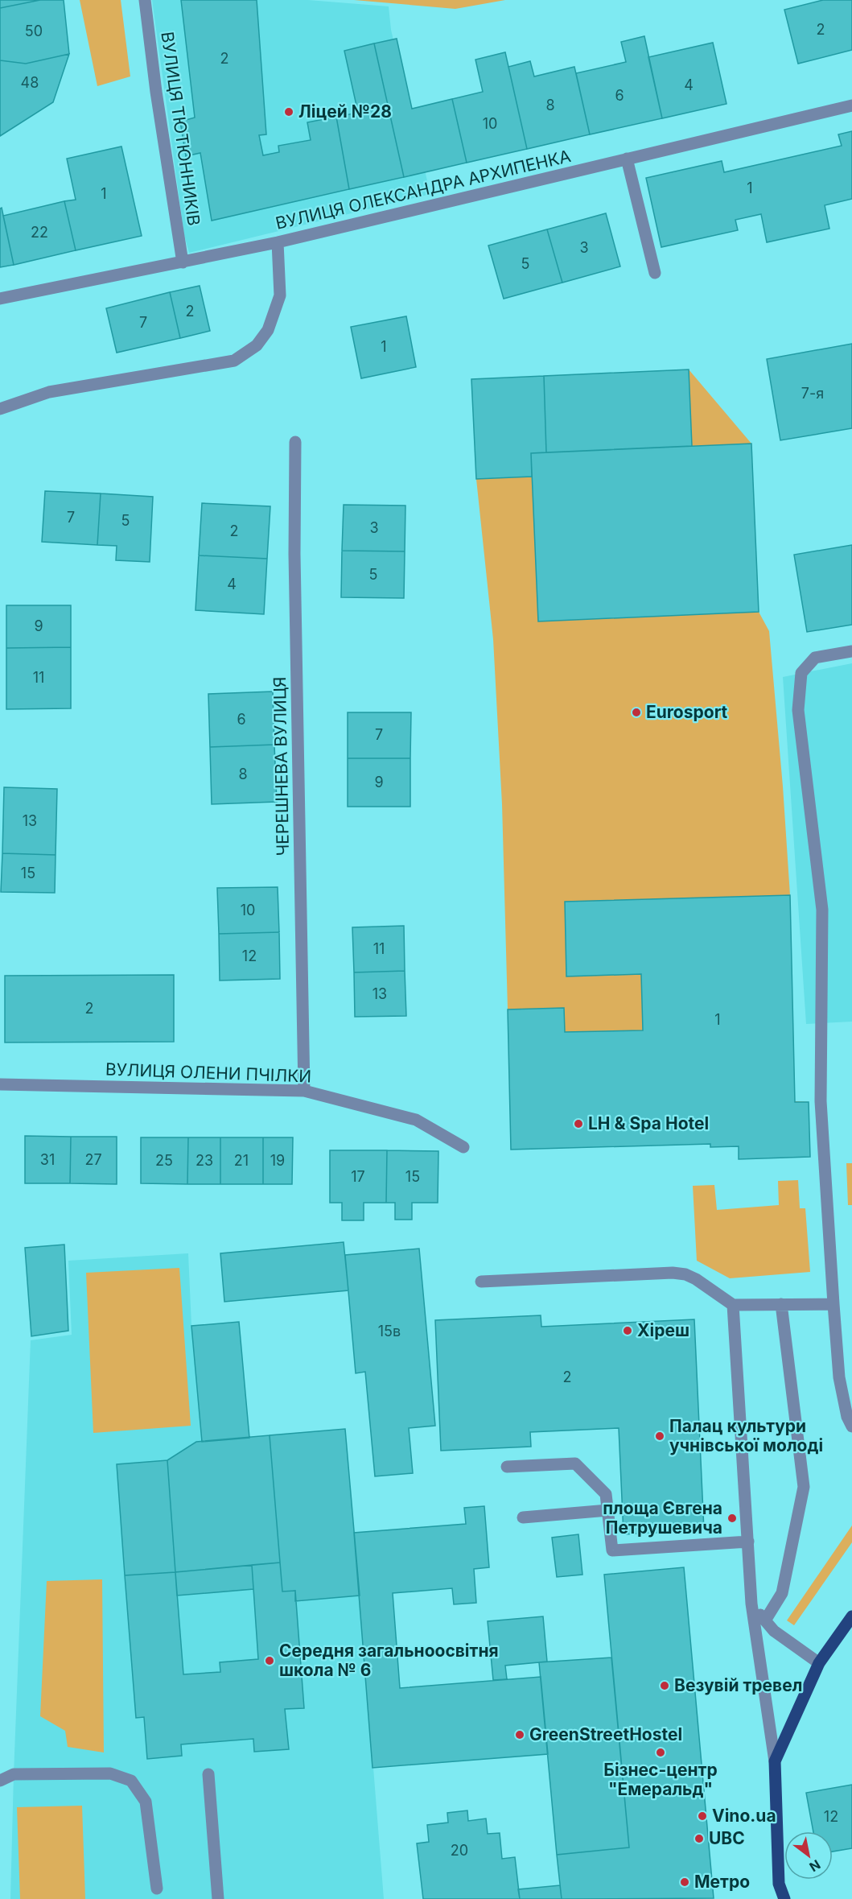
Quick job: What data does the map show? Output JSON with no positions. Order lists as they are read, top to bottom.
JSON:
{
  "streets": {
    "street": [
      "ВУЛИЦЯ ТЮТЮННИКІВ",
      "ВУЛИЦЯ ОЛЕКСАНДРА АРХИПЕНКА",
      "ЧЕРЕШНЕВА ВУЛИЦЯ",
      "ВУЛИЦЯ ОЛЕНИ ПЧІЛКИ"
    ]
  },
  "crossings": [
    ["ВУЛИЦЯ ТЮТЮННИКІВ", "ВУЛИЦЯ ОЛЕКСАНДРА АРХИПЕНКА"],
    ["ЧЕРЕШНЕВА ВУЛИЦЯ", "ВУЛИЦЯ ОЛЕНИ ПЧІЛКИ"]
  ],
  "places": [
    "Ліцей №28",
    "Eurosport",
    "LH & Spa Hotel",
    "Хіреш",
    "Палац культури учнівської молоді",
    "площа Євгена Петрушевича",
    "Середня загальноосвітня школа № 6",
    "Везувій тревел",
    "GreenStreetHostel",
    "Бізнес-центр \"Емеральд\"",
    "Vino.ua",
    "UBC",
    "Метро"
  ],
  "house_numbers": [
    "2",
    "50",
    "2",
    "48",
    "4",
    "6",
    "8",
    "10",
    "1",
    "1",
    "22",
    "3",
    "5",
    "2",
    "7",
    "1",
    "7-я",
    "7",
    "5",
    "3",
    "2",
    "5",
    "4",
    "9",
    "11",
    "6",
    "7",
    "8",
    "9",
    "13",
    "15",
    "10",
    "11",
    "12",
    "13",
    "2",
    "1",
    "31",
    "27",
    "25",
    "23",
    "21",
    "19",
    "17",
    "15",
    "15в",
    "2",
    "12",
    "20"
  ],
  "north": "bottom right"
}
